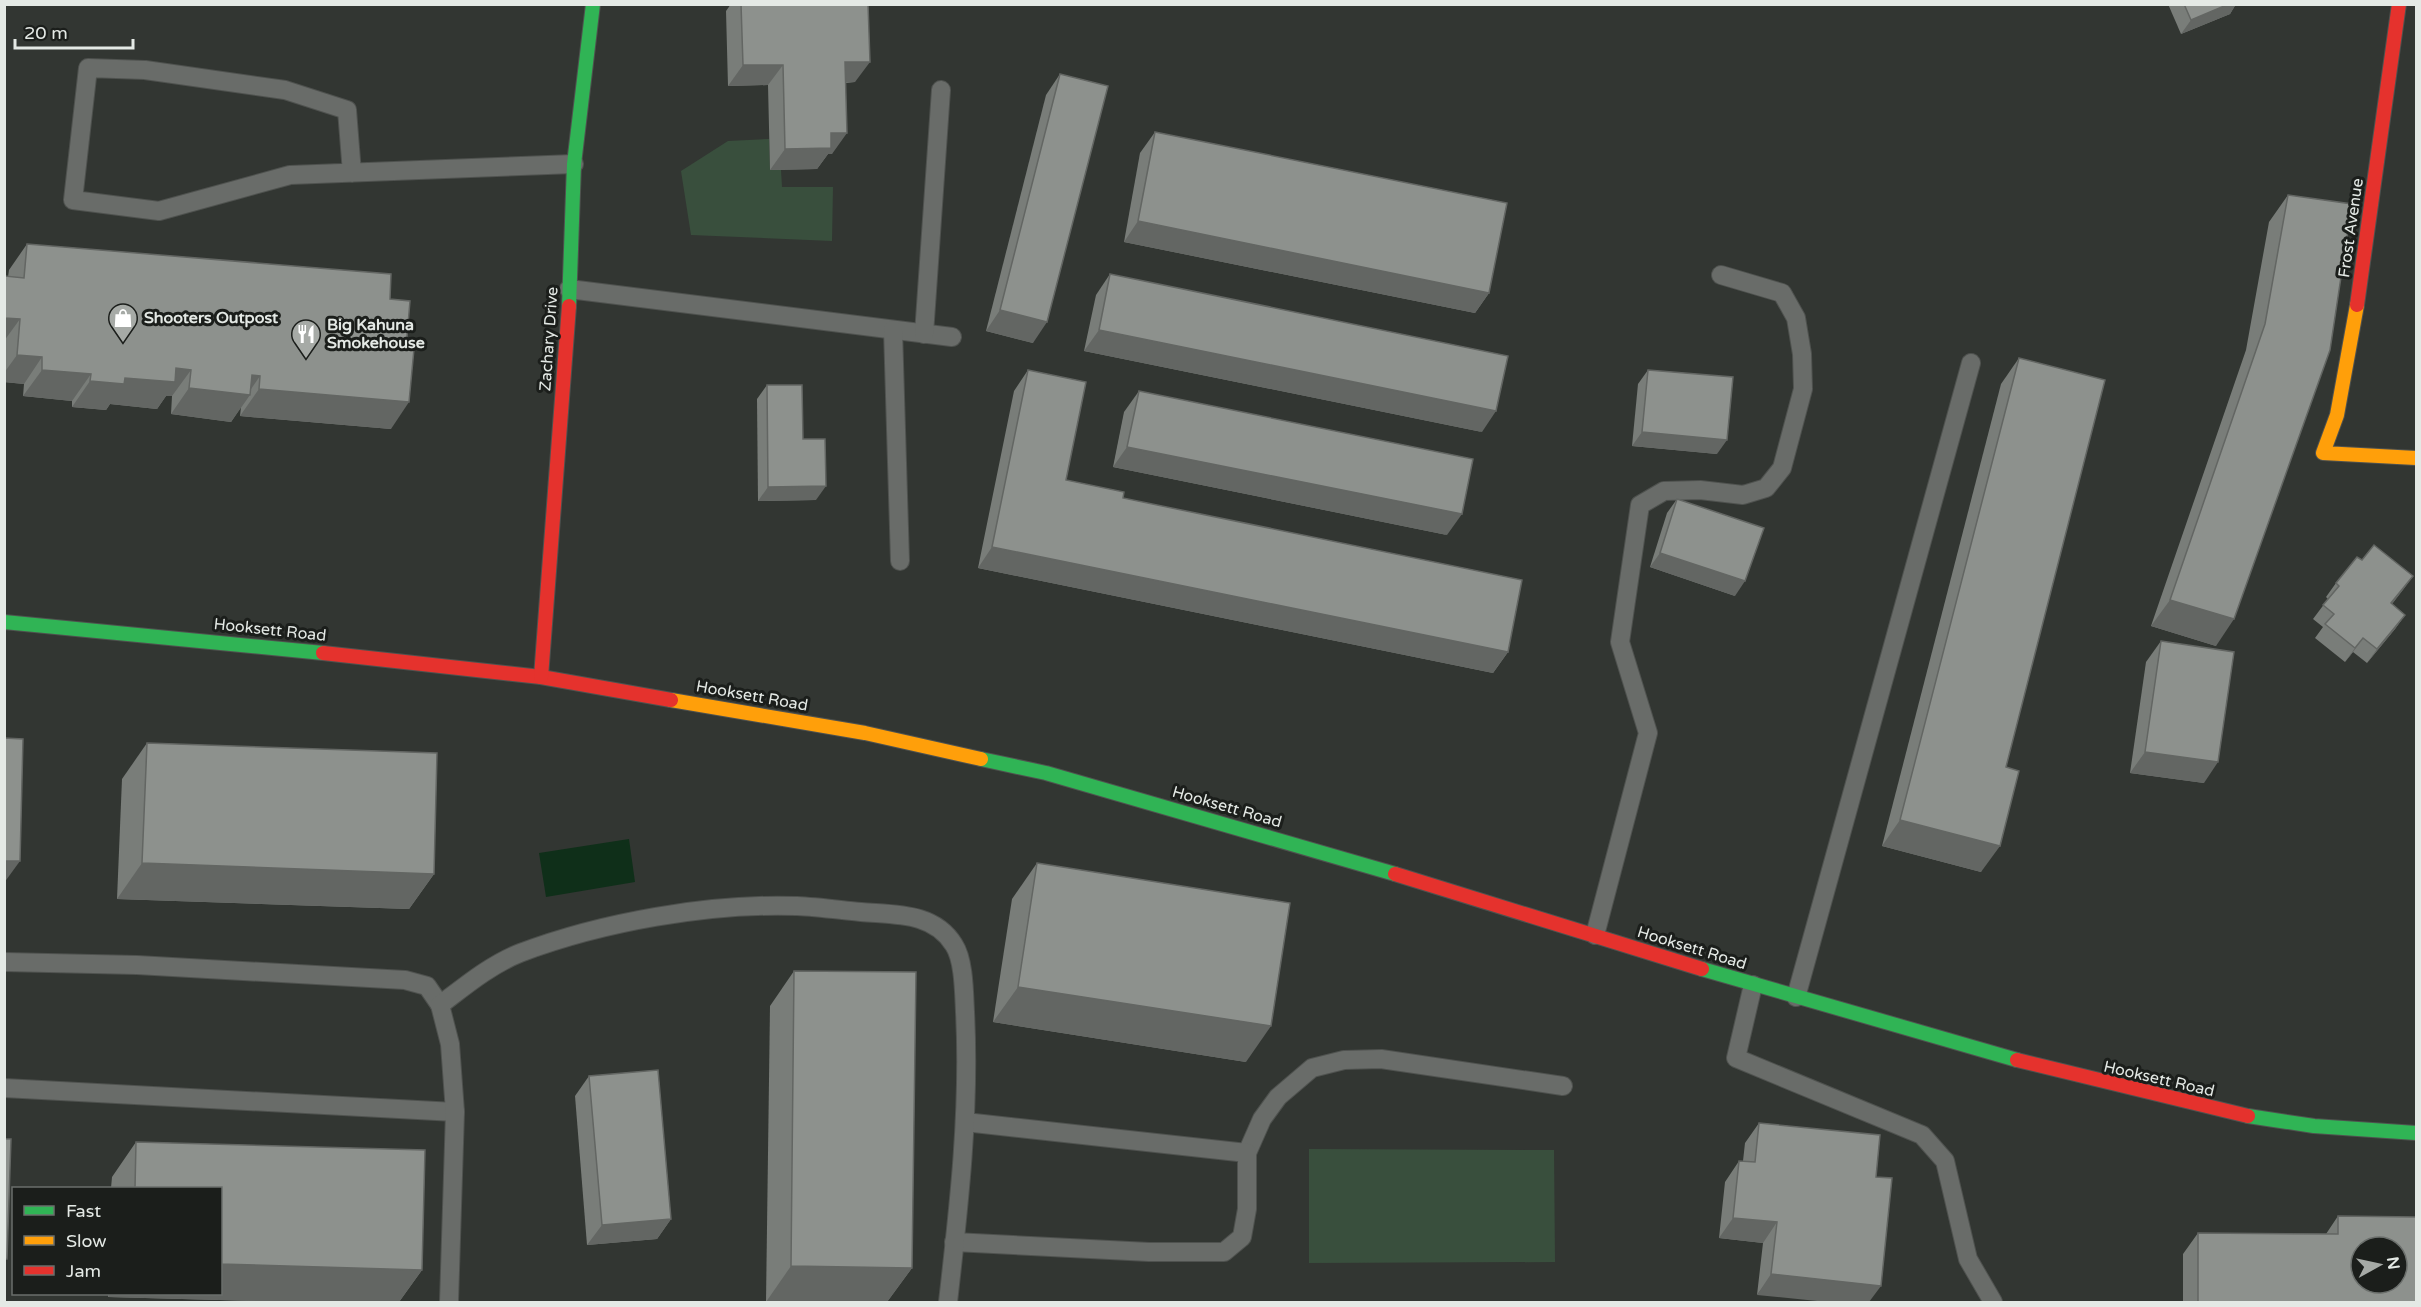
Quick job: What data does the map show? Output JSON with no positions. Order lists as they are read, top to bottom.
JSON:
{
  "streets": {
    "main road": ["Frost Avenue", "Zachary Drive", "Hooksett Road"]
  },
  "crossings": [
    ["Zachary Drive", "Hooksett Road"]
  ],
  "places": {
    "shop": ["Shooters Outpost"],
    "restaurant": ["Big Kahuna Smokehouse"]
  },
  "legend": ["Fast", "Slow", "Jam"],
  "scale_bar": "20 m",
  "north": "right"
}
